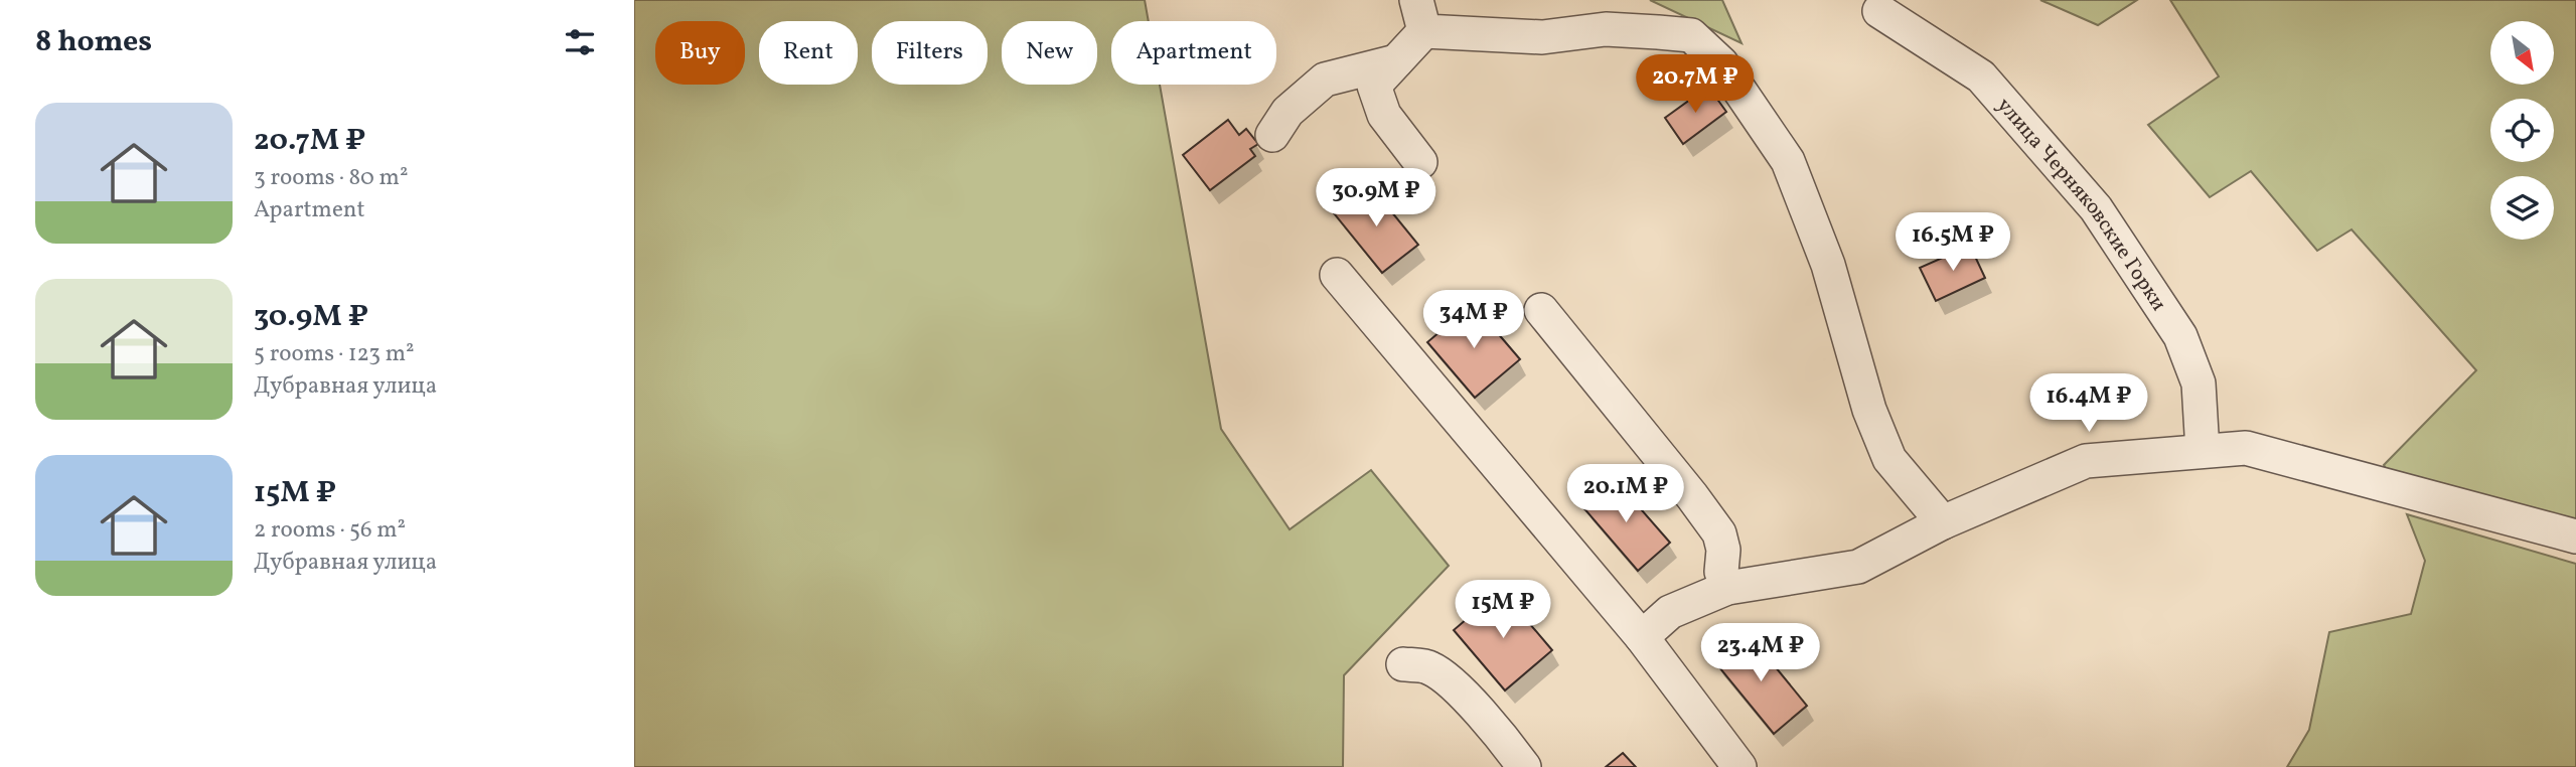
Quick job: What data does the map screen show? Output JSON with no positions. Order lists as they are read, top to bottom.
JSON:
{
  "streets": {
    "street": ["улица Черняковские Горки"]
  },
  "north": "bottom right",
  "page": {
    "heading": "8 homes",
    "chip": [
      "Buy",
      "Rent",
      "Filters",
      "New",
      "Apartment"
    ],
    "price": [
      "20.7M ₽",
      "30.9M ₽",
      "16.5M ₽",
      "34M ₽",
      "16.4M ₽",
      "20.1M ₽",
      "15M ₽",
      "23.4M ₽"
    ],
    "list": [
      {
        "name": "20.7M ₽",
        "note": "3 rooms · 80 m² · Apartment"
      },
      {
        "name": "30.9M ₽",
        "note": "5 rooms · 123 m² · Дубравная улица"
      },
      {
        "name": "15M ₽",
        "note": "2 rooms · 56 m² · Дубравная улица"
      }
    ]
  }
}
